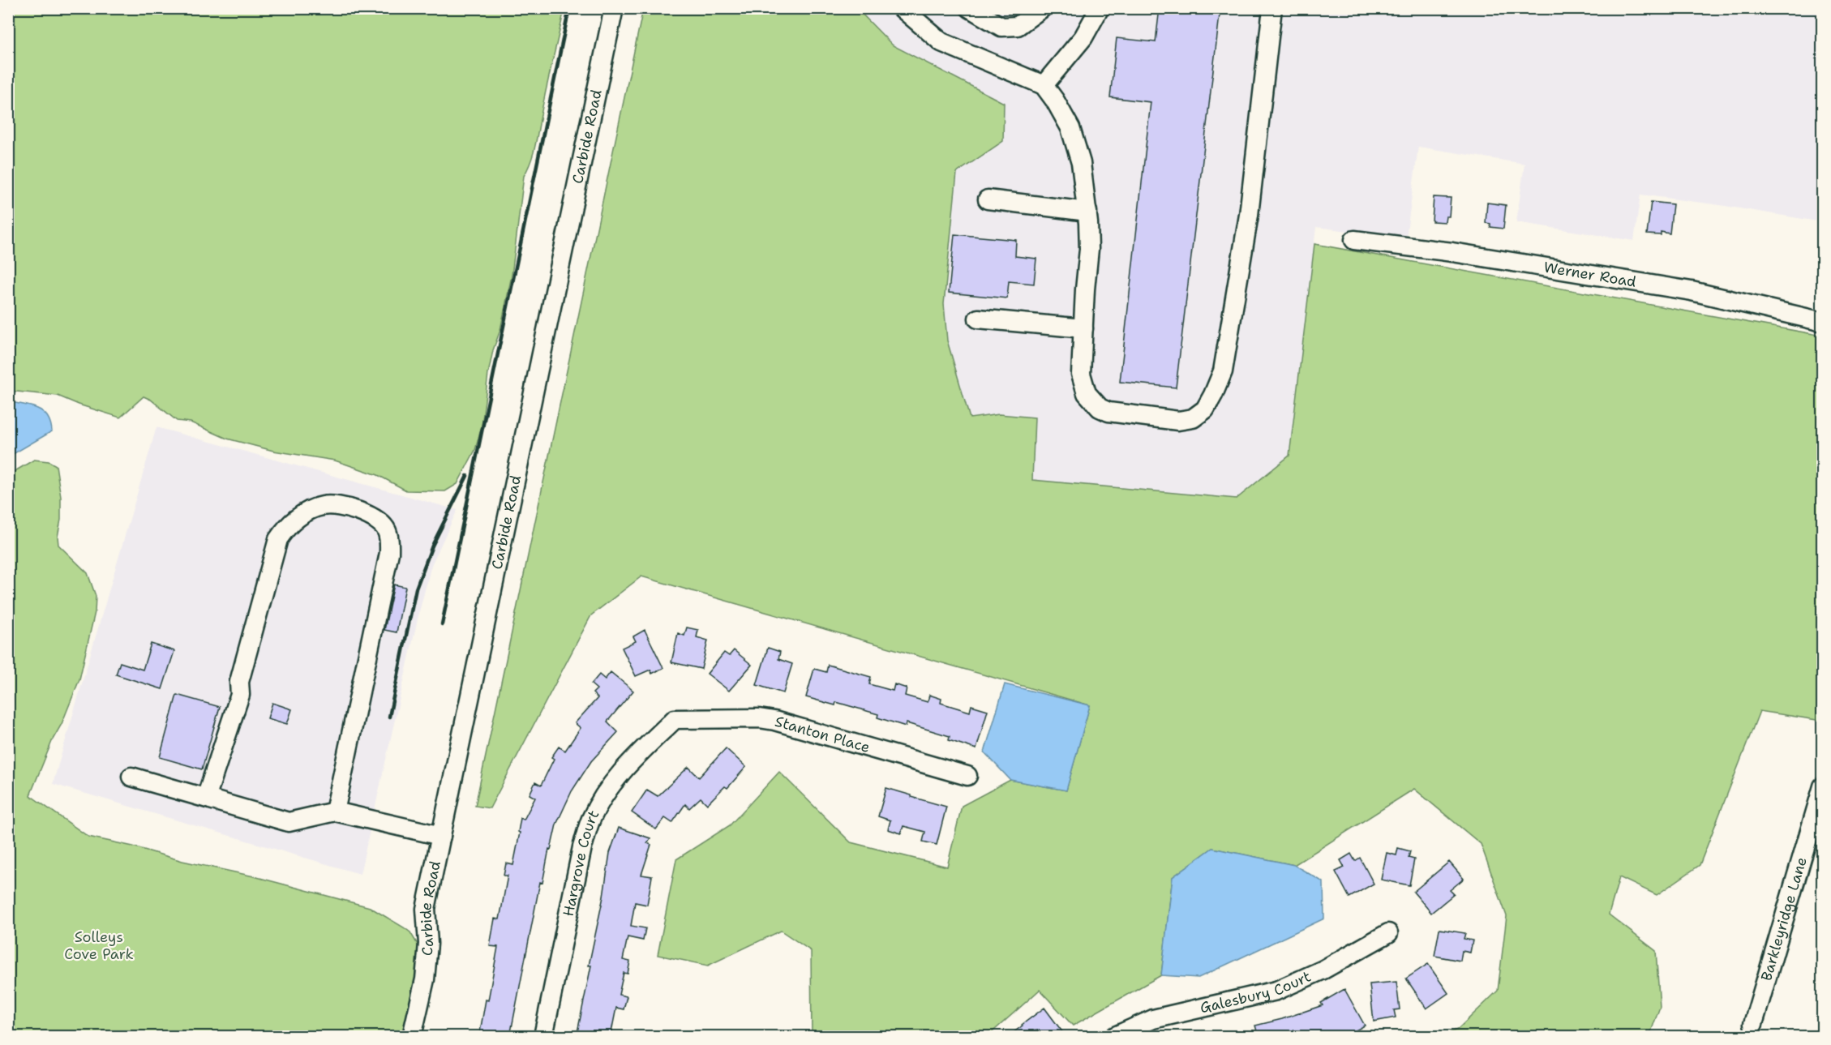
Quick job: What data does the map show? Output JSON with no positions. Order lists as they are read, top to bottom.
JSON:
{
  "streets": {
    "street": [
      "Carbide Road",
      "Werner Road",
      "Stanton Place",
      "Hargrove Court",
      "Barkleyridge Lane",
      "Galesbury Court"
    ]
  },
  "crossings": [
    ["Stanton Place", "Hargrove Court"]
  ],
  "parks": ["Solleys Cove Park"]
}
